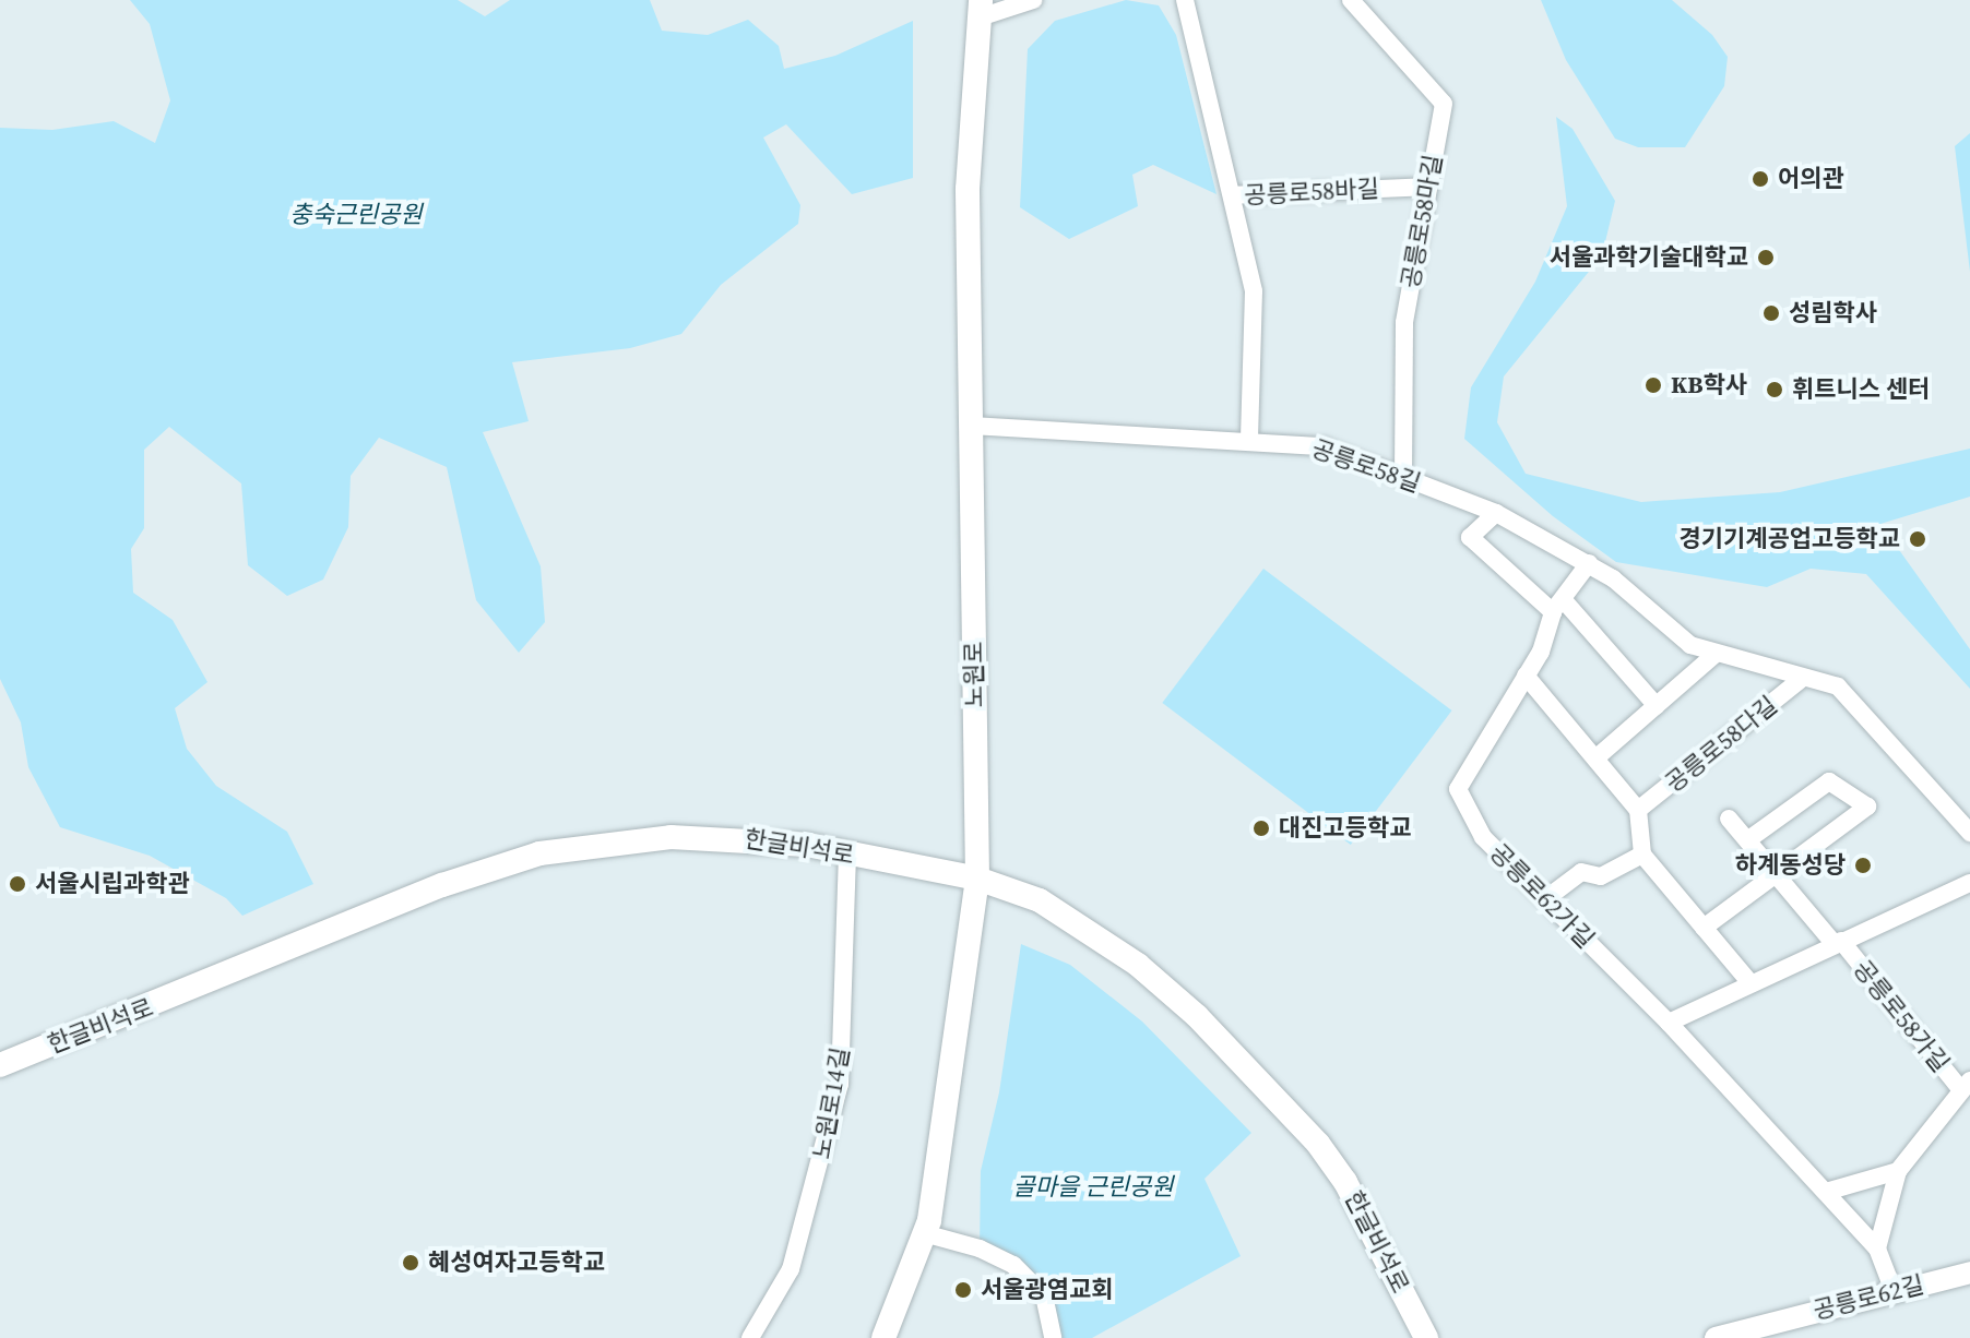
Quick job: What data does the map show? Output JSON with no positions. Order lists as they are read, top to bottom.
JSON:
{
  "streets": {
    "main road": ["노원로", "한글비석로"],
    "street": [
      "공릉로58바길",
      "공릉로58마길",
      "공릉로58길",
      "공릉로58다길",
      "공릉로62가길",
      "공릉로58가길",
      "노원로14길",
      "공릉로62길"
    ]
  },
  "crossings": [
    ["공릉로58바길", "공릉로58마길"],
    ["공릉로58바길", "공릉로58길"],
    ["공릉로58마길", "공릉로58길"],
    ["공릉로58길", "노원로"],
    ["공릉로58길", "공릉로58다길"],
    ["공릉로58길", "공릉로62가길"],
    ["노원로", "한글비석로"],
    ["한글비석로", "노원로14길"],
    ["공릉로62가길", "공릉로62길"]
  ],
  "parks": ["충숙근린공원", "골마을 근린공원"],
  "places": [
    "어의관",
    "서울과학기술대학교",
    "성림학사",
    "KB학사",
    "휘트니스 센터",
    "경기기계공업고등학교",
    "대진고등학교",
    "하계동성당",
    "서울시립과학관",
    "혜성여자고등학교",
    "서울광염교회"
  ]
}
